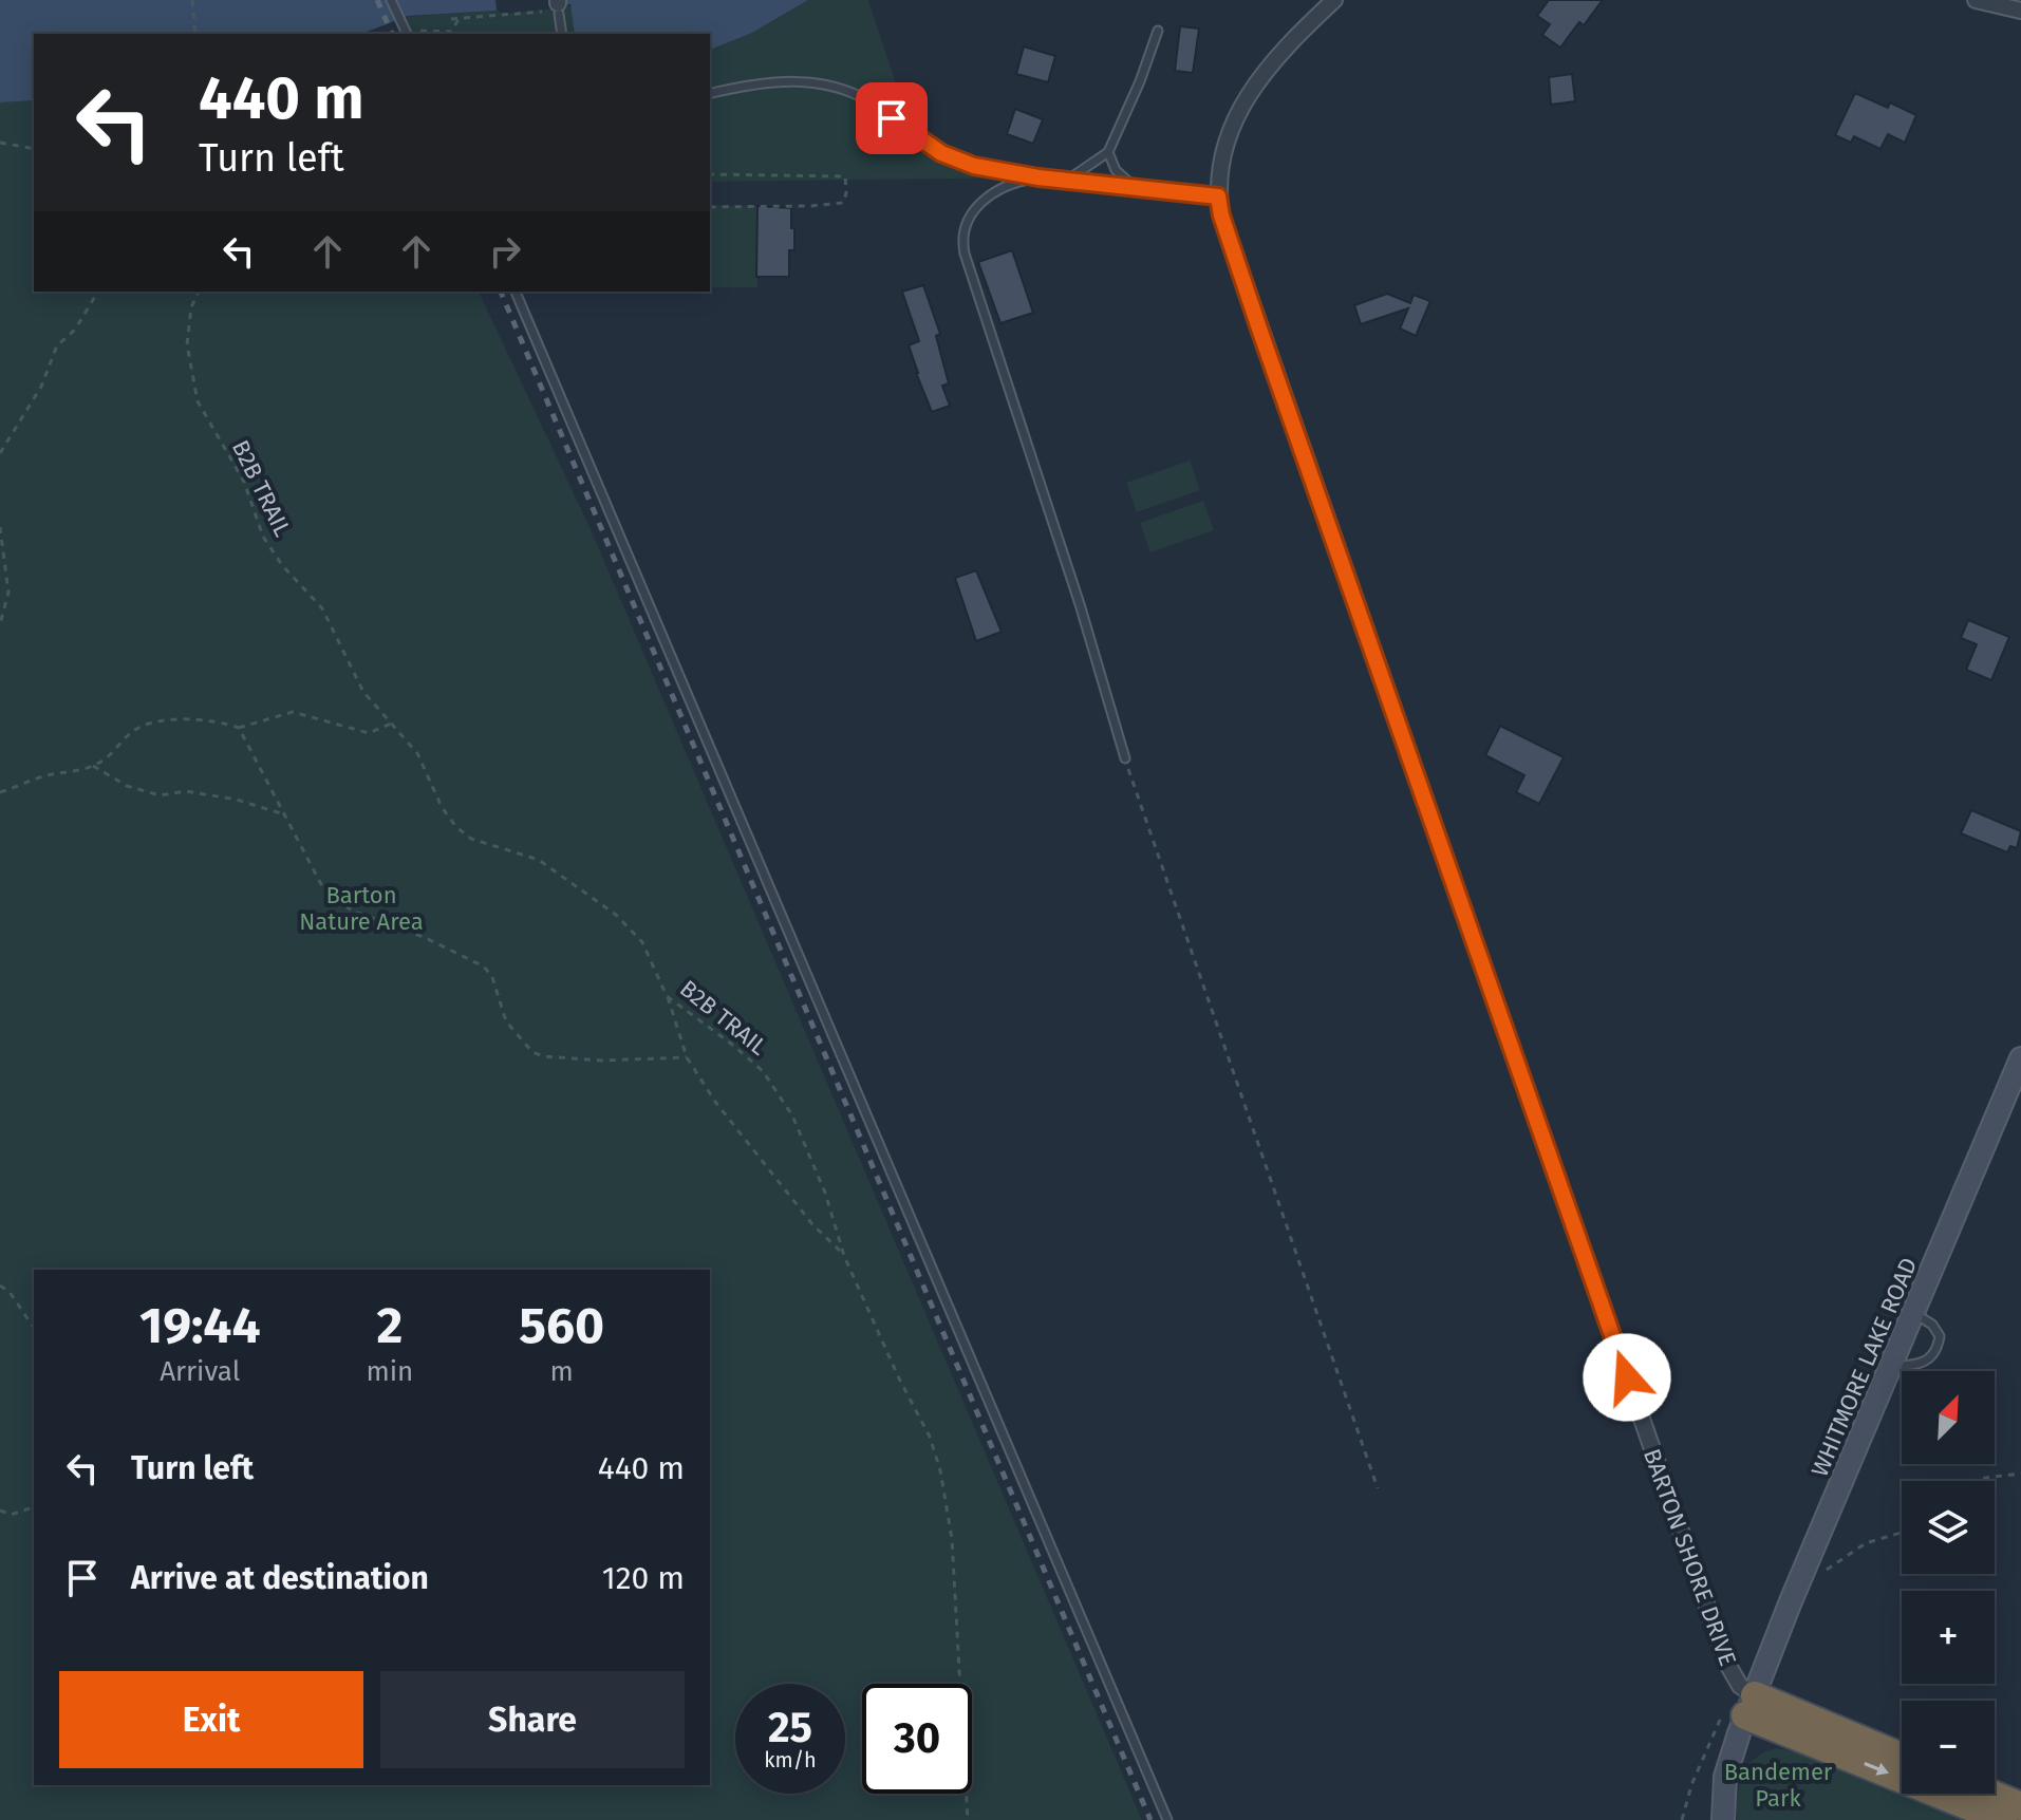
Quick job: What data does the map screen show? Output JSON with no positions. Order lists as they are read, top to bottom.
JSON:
{
  "streets": {
    "street": ["WHITMORE LAKE ROAD", "BARTON SHORE DRIVE"],
    "path": ["B2B TRAIL"]
  },
  "crossings": [
    ["WHITMORE LAKE ROAD", "BARTON SHORE DRIVE"]
  ],
  "parks": ["Barton Nature Area", "Bandemer Park"],
  "north": "top right",
  "page": {
    "turn": ["440 m", "Turn left"],
    "eta": [
      "19:44",
      "Arrival",
      "2",
      "min",
      "560",
      "m"
    ],
    "map_buttons": ["+", "−"],
    "list": [
      {
        "name": "Turn left",
        "value": "440 m"
      },
      {
        "name": "Arrive at destination",
        "value": "120 m"
      }
    ],
    "buttons": ["Exit", "Share"],
    "speed": "25 km/h",
    "limit": "30"
  }
}
